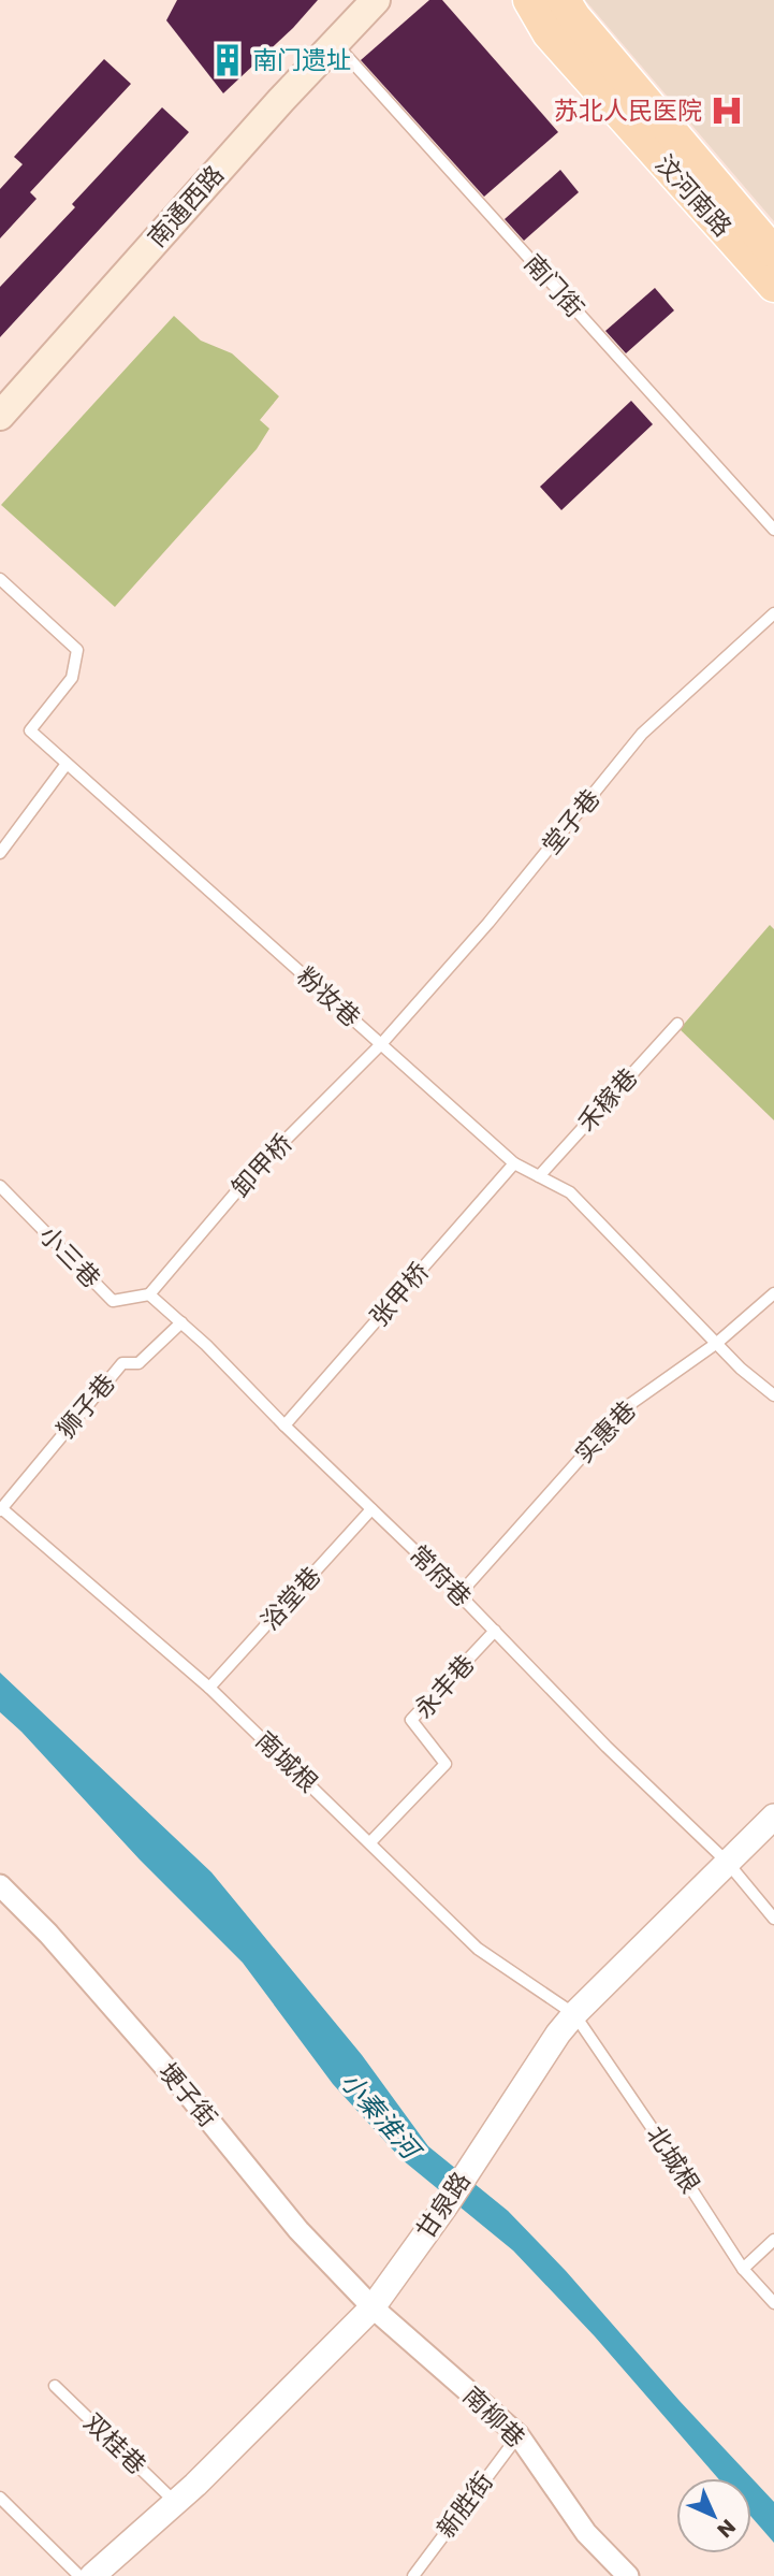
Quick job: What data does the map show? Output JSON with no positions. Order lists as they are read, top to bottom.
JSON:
{
  "streets": {
    "main road": ["汶河南路", "南通西路"],
    "street": ["埂子街", "甘泉路", "南柳巷"],
    "lane": [
      "南门街",
      "堂子巷",
      "粉妆巷",
      "禾稼巷",
      "卸甲桥",
      "小三巷",
      "张甲桥",
      "狮子巷",
      "实惠巷",
      "常府巷",
      "浴堂巷",
      "永丰巷",
      "南城根",
      "北城根",
      "双桂巷",
      "新胜街"
    ]
  },
  "crossings": [
    ["南通西路", "南门街"],
    ["堂子巷", "粉妆巷"],
    ["堂子巷", "卸甲桥"],
    ["粉妆巷", "禾稼巷"],
    ["粉妆巷", "卸甲桥"],
    ["粉妆巷", "张甲桥"],
    ["粉妆巷", "实惠巷"],
    ["卸甲桥", "小三巷"],
    ["卸甲桥", "常府巷"],
    ["小三巷", "常府巷"],
    ["张甲桥", "常府巷"],
    ["狮子巷", "常府巷"],
    ["狮子巷", "南城根"],
    ["实惠巷", "常府巷"],
    ["常府巷", "浴堂巷"],
    ["常府巷", "永丰巷"],
    ["常府巷", "甘泉路"],
    ["浴堂巷", "南城根"],
    ["永丰巷", "南城根"],
    ["南城根", "北城根"],
    ["南城根", "甘泉路"],
    ["埂子街", "甘泉路"],
    ["埂子街", "南柳巷"],
    ["北城根", "甘泉路"],
    ["甘泉路", "南柳巷"],
    ["甘泉路", "双桂巷"],
    ["南柳巷", "新胜街"]
  ],
  "water": ["小秦淮河"],
  "places": {
    "building": ["南门遗址"],
    "hospital": ["苏北人民医院"]
  },
  "north": "bottom right"
}
